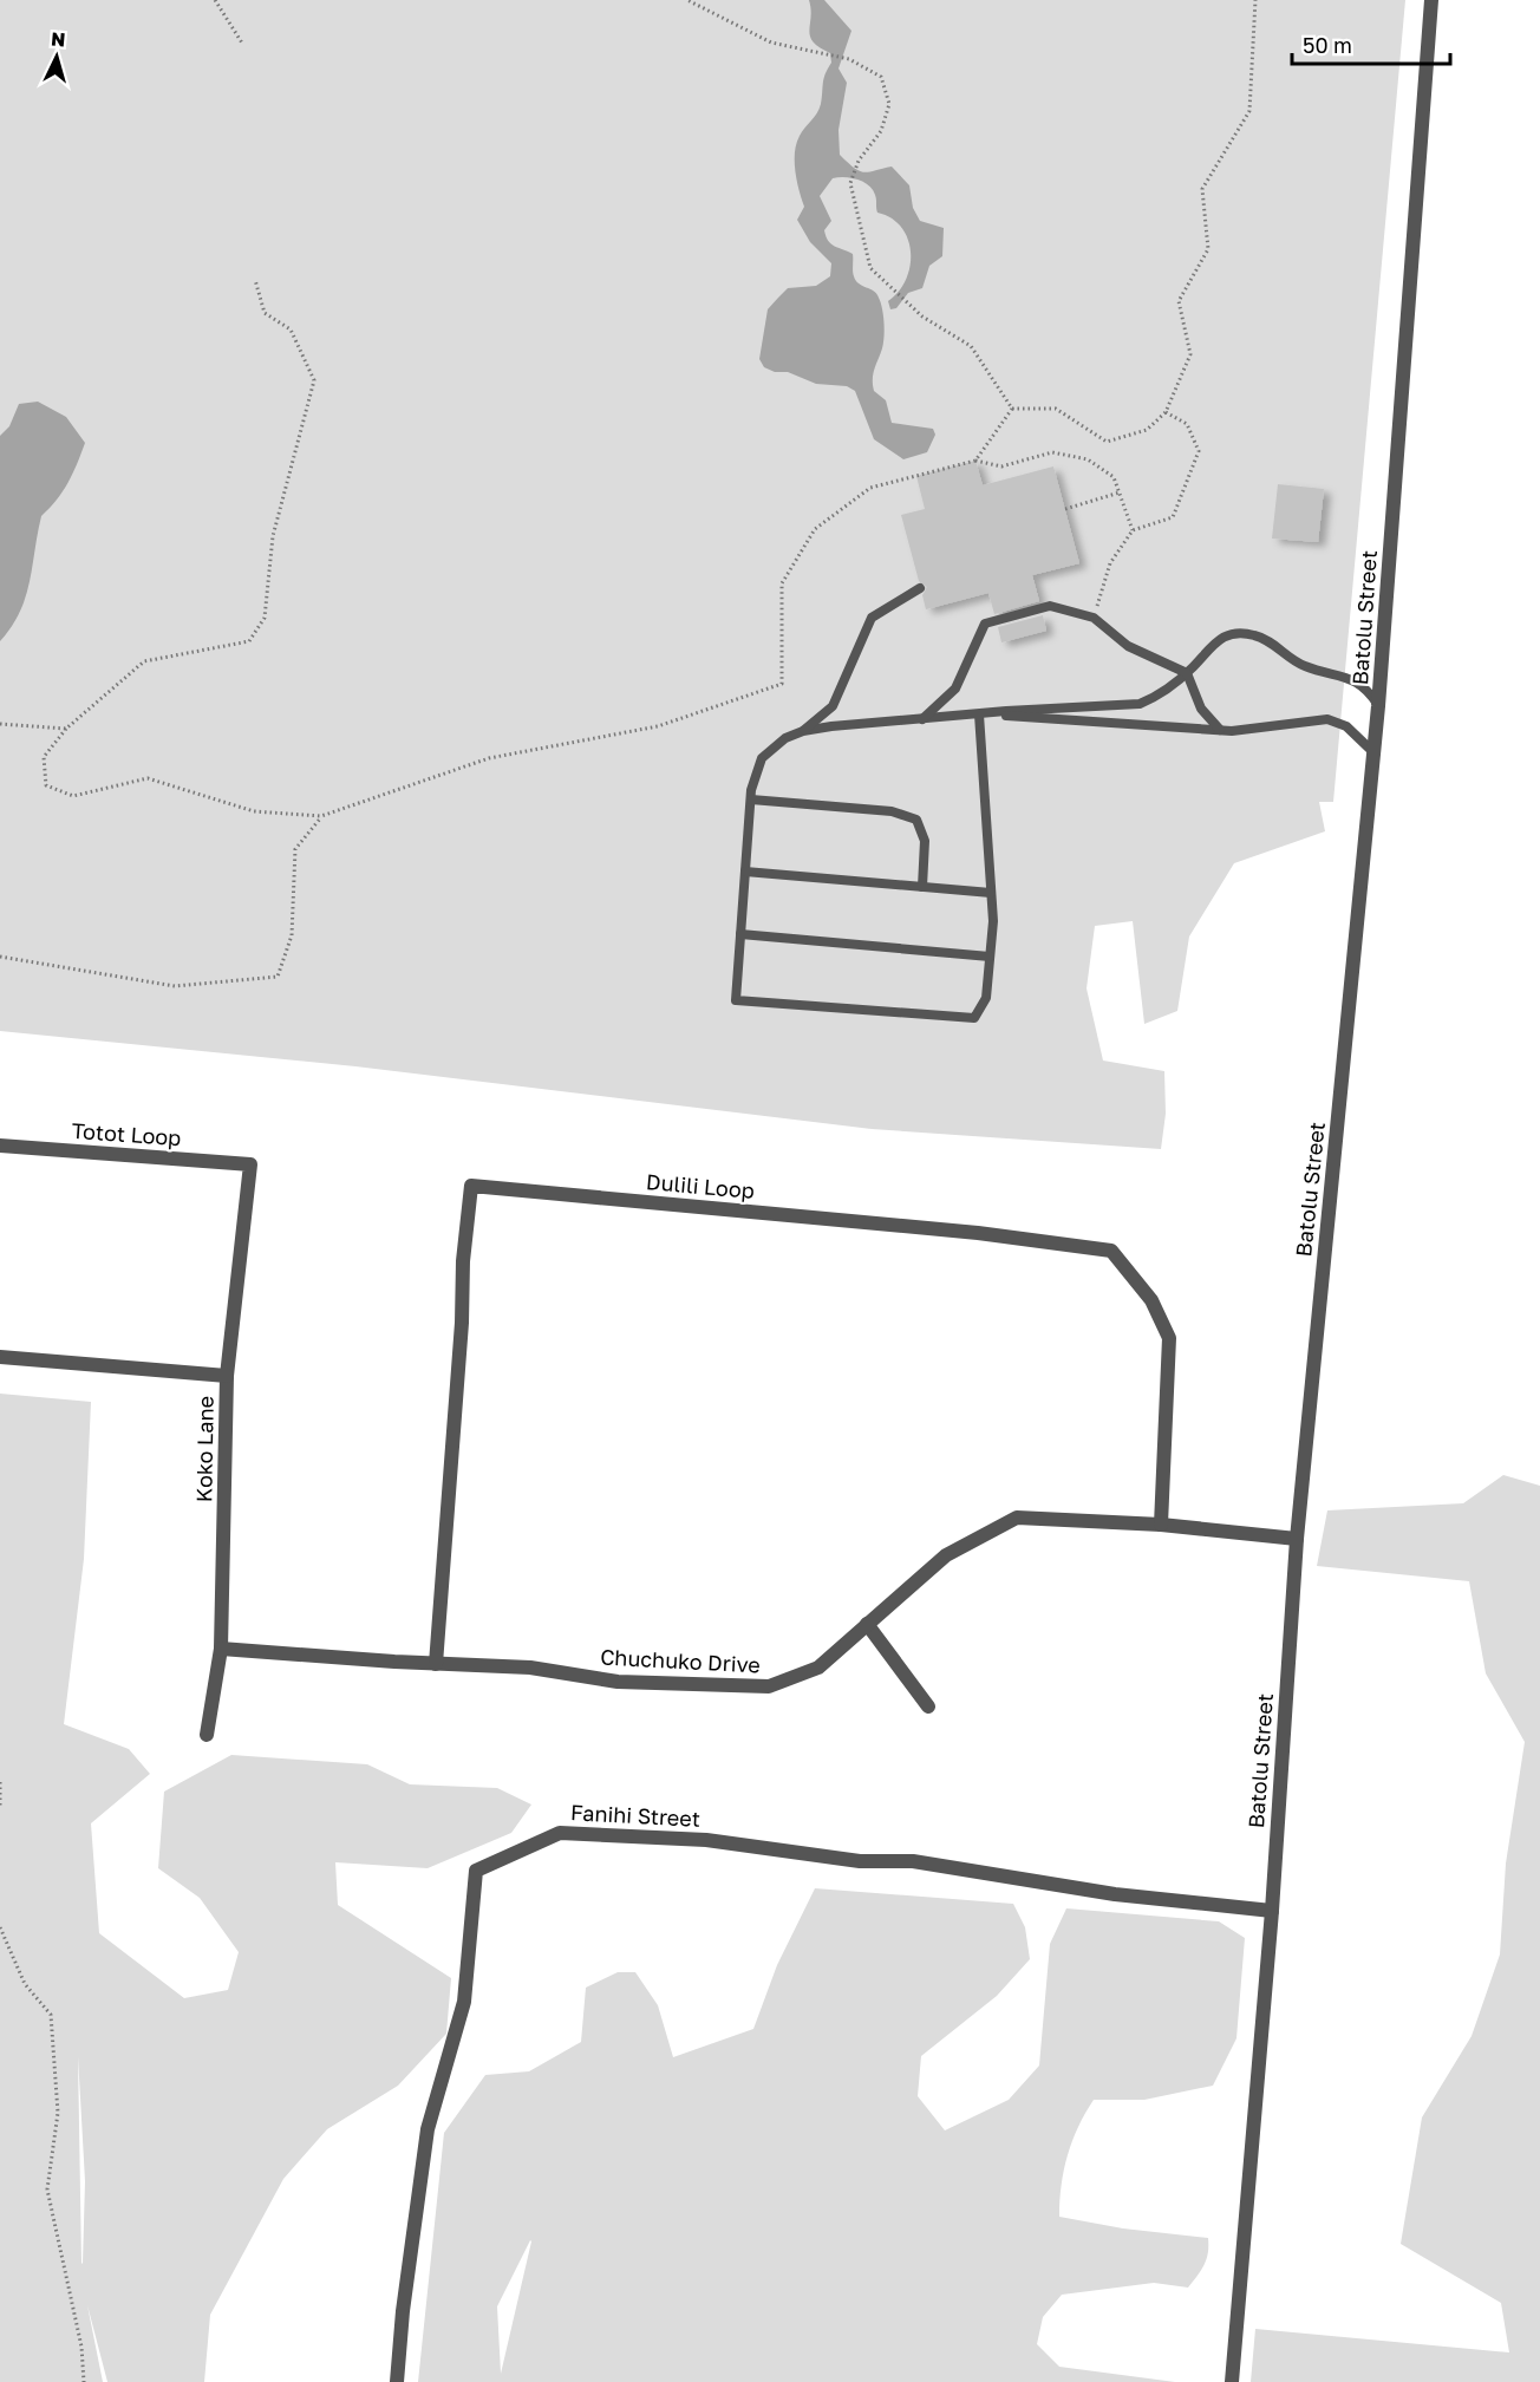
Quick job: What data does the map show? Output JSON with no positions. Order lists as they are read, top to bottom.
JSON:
{
  "streets": {
    "street": [
      "Batolu Street",
      "Totot Loop",
      "Dulili Loop",
      "Koko Lane",
      "Chuchuko Drive",
      "Fanihi Street"
    ]
  },
  "crossings": [
    ["Batolu Street", "Chuchuko Drive"],
    ["Batolu Street", "Fanihi Street"],
    ["Totot Loop", "Koko Lane"],
    ["Dulili Loop", "Chuchuko Drive"],
    ["Koko Lane", "Chuchuko Drive"]
  ],
  "scale_bar": "50 m",
  "north": "top"
}
